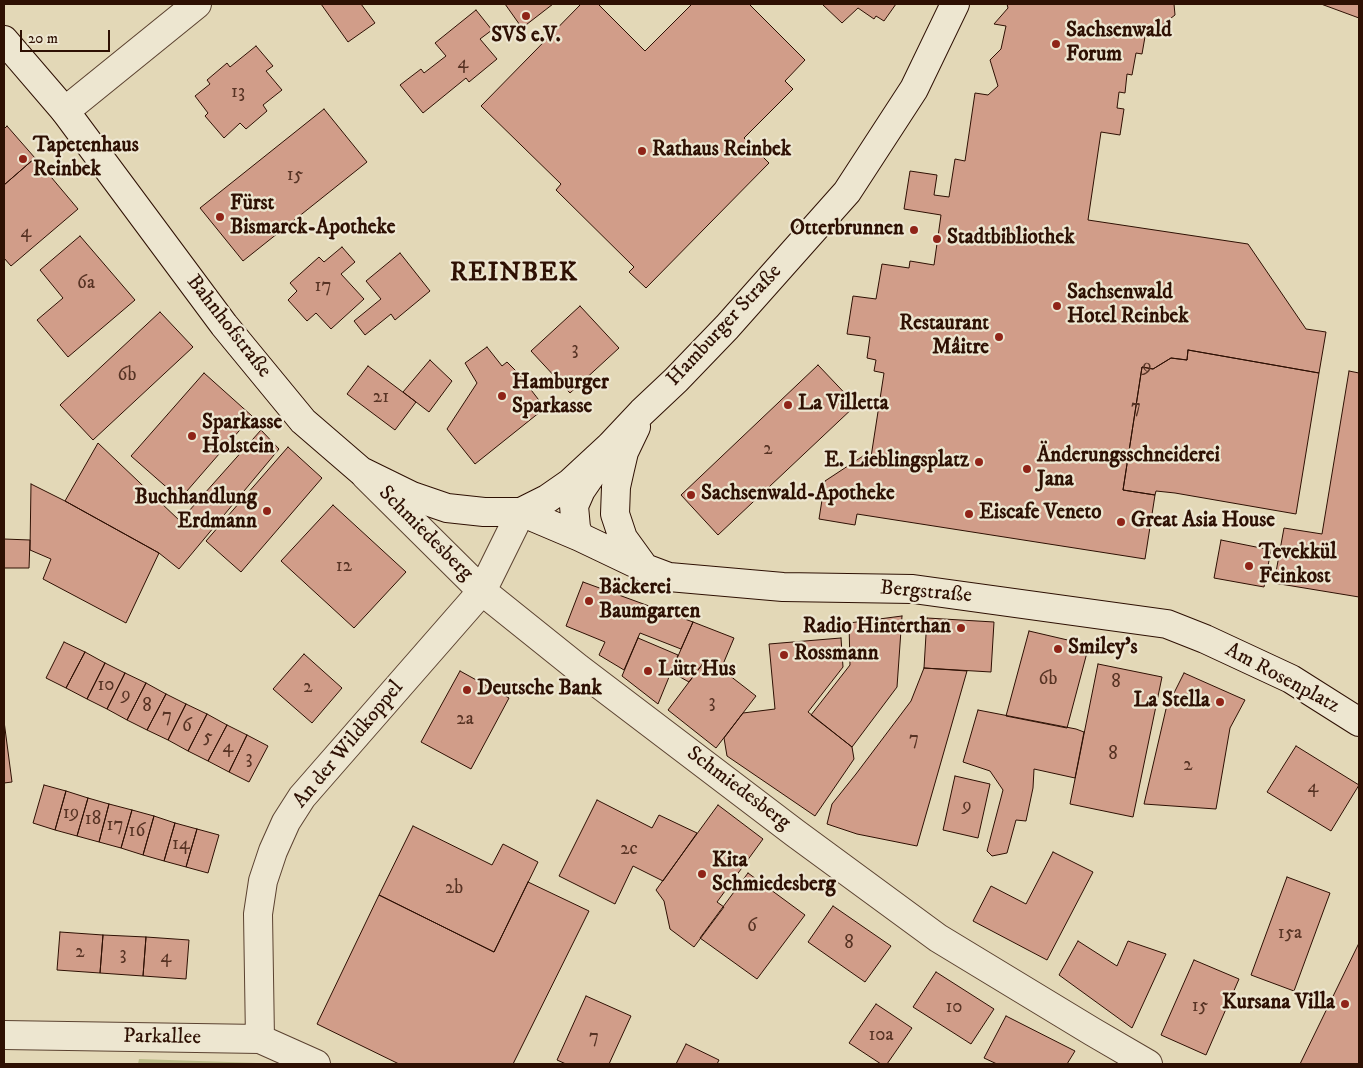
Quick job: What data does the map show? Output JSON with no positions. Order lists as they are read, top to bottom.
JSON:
{
  "streets": {
    "main road": [
      "Hamburger Straße",
      "Bahnhofstraße",
      "Schmiedesberg",
      "Bergstraße",
      "Am Rosenplatz",
      "An der Wildkoppel",
      "Parkallee"
    ]
  },
  "crossings": [
    ["Hamburger Straße", "Bahnhofstraße"],
    ["Hamburger Straße", "Bergstraße"],
    ["Hamburger Straße", "An der Wildkoppel"],
    ["Bahnhofstraße", "Schmiedesberg"],
    ["Bahnhofstraße", "Bergstraße"],
    ["Bahnhofstraße", "An der Wildkoppel"],
    ["Schmiedesberg", "An der Wildkoppel"],
    ["Bergstraße", "Am Rosenplatz"],
    ["Bergstraße", "An der Wildkoppel"],
    ["An der Wildkoppel", "Parkallee"]
  ],
  "districts": ["REINBEK"],
  "places": [
    "SVS e.V.",
    "Sachsenwald Forum",
    "Rathaus Reinbek",
    "Tapetenhaus Reinbek",
    "Fürst Bismarck-Apotheke",
    "Otterbrunnen",
    "Stadtbibliothek",
    "Sachsenwald Hotel Reinbek",
    "Restaurant Mâitre",
    "Hamburger Sparkasse",
    "La Villetta",
    "Sparkasse Holstein",
    "E. Lieblingsplatz",
    "Änderungsschneiderei Jana",
    "Sachsenwald-Apotheke",
    "Buchhandlung Erdmann",
    "Eiscafe Veneto",
    "Great Asia House",
    "Tevekkül Feinkost",
    "Bäckerei Baumgarten",
    "Radio Hinterthan",
    "Smiley's",
    "Rossmann",
    "Lütt Hus",
    "Deutsche Bank",
    "La Stella",
    "Kita Schmiedesberg",
    "Kursana Villa"
  ],
  "house_numbers": [
    "4",
    "13",
    "15",
    "4",
    "6a",
    "17",
    "3",
    "9",
    "6b",
    "21",
    "7",
    "2",
    "12",
    "6b",
    "8",
    "10",
    "2",
    "9",
    "3",
    "8",
    "7",
    "2a",
    "6",
    "5",
    "7",
    "4",
    "8",
    "3",
    "2",
    "4",
    "9",
    "19",
    "18",
    "17",
    "16",
    "14",
    "2c",
    "2b",
    "6",
    "15a",
    "8",
    "2",
    "3",
    "4",
    "15",
    "10",
    "10a",
    "7"
  ],
  "scale_bar": "20 m"
}
